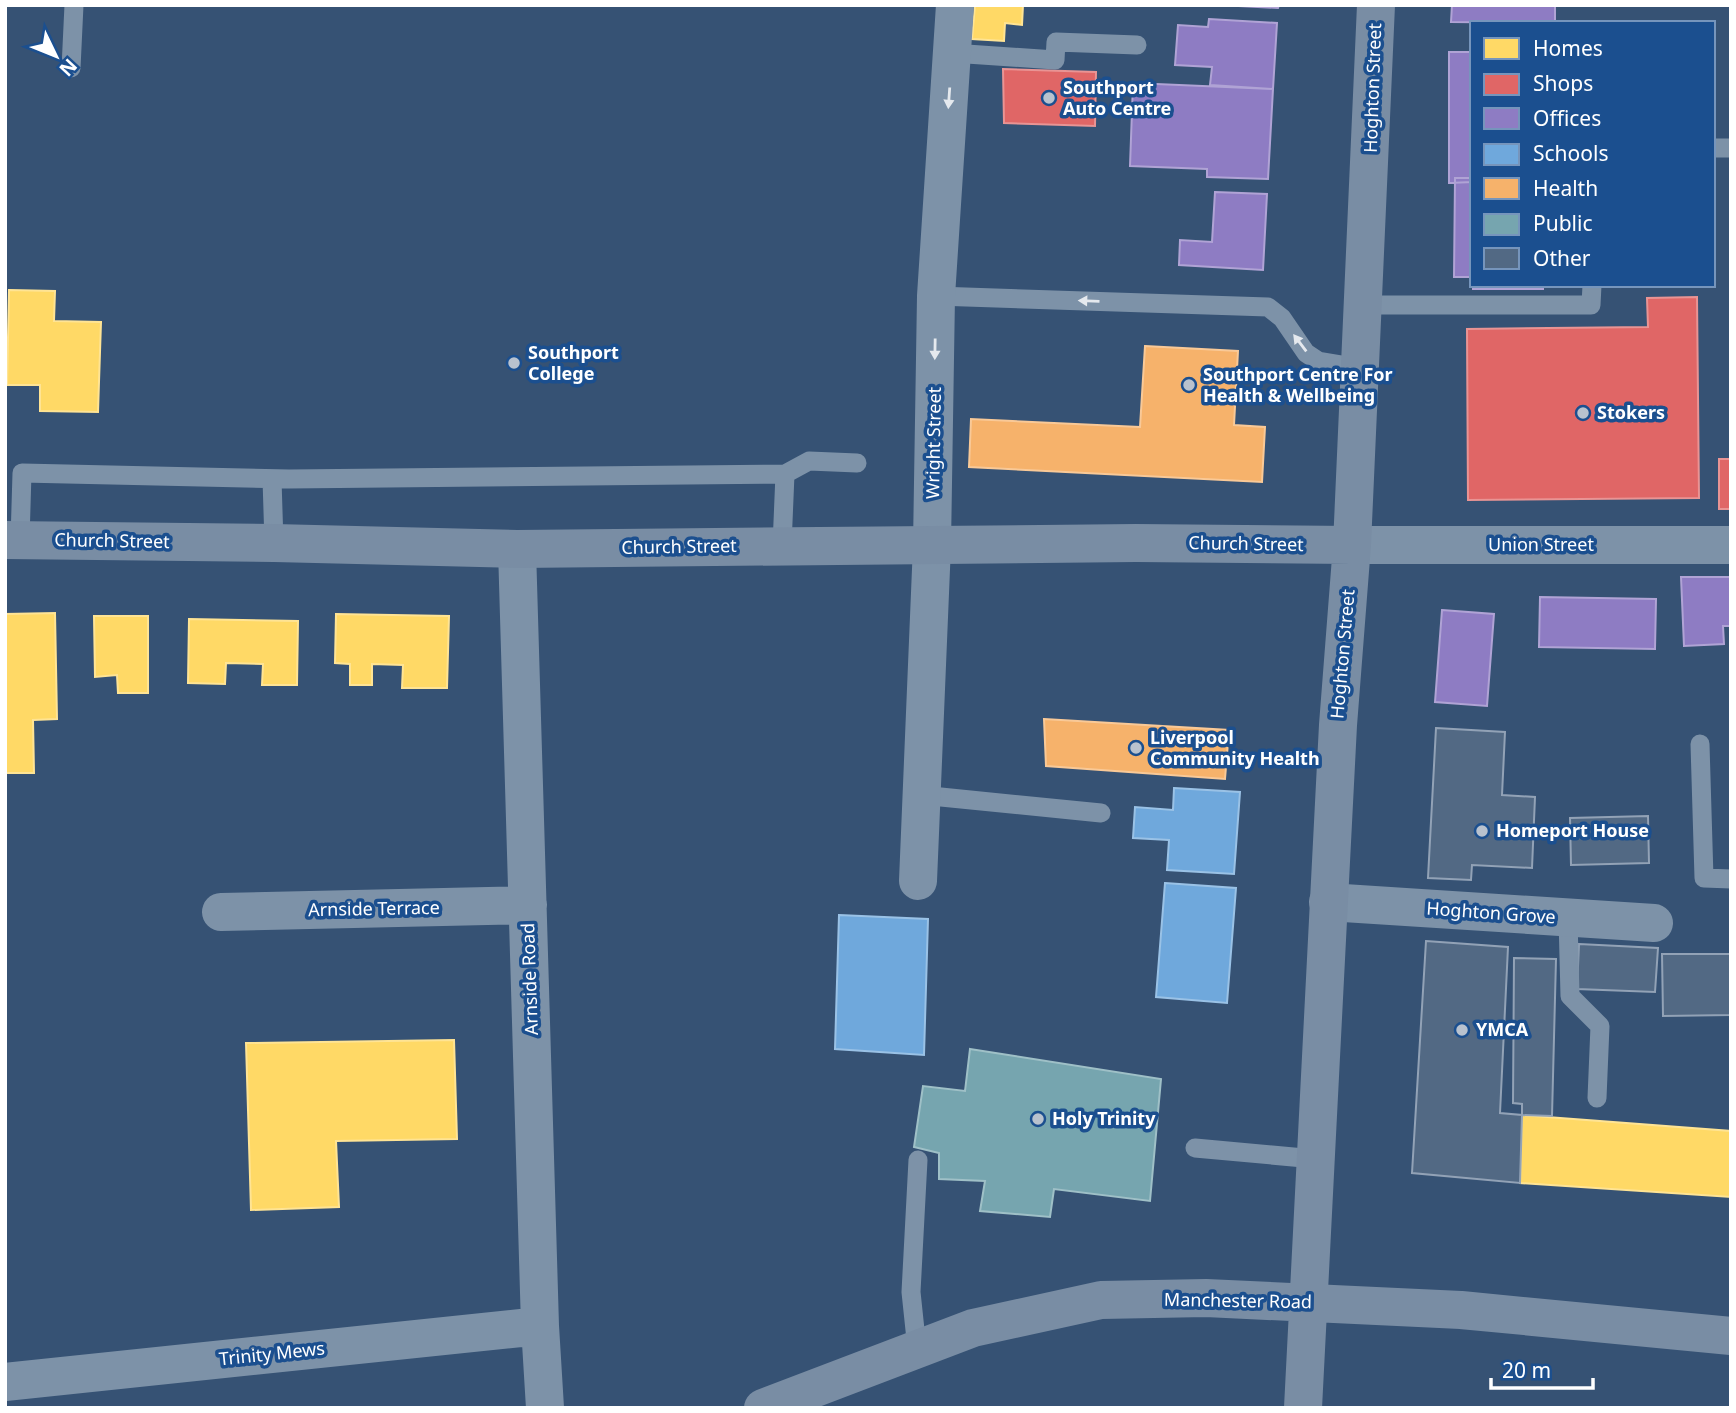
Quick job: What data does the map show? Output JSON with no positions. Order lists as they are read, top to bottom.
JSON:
{
  "streets": {
    "street": [
      "Hoghton Street",
      "Wright Street",
      "Church Street",
      "Union Street",
      "Arnside Terrace",
      "Hoghton Grove",
      "Arnside Road",
      "Manchester Road",
      "Trinity Mews"
    ]
  },
  "crossings": [
    ["Hoghton Street", "Church Street"],
    ["Hoghton Street", "Union Street"],
    ["Hoghton Street", "Hoghton Grove"],
    ["Hoghton Street", "Manchester Road"],
    ["Wright Street", "Church Street"],
    ["Church Street", "Union Street"],
    ["Church Street", "Arnside Road"],
    ["Arnside Terrace", "Arnside Road"],
    ["Arnside Road", "Trinity Mews"]
  ],
  "one_way": ["Wright Street"],
  "places": [
    "Southport Auto Centre",
    "Southport College",
    "Southport Centre For Health & Wellbeing",
    "Stokers",
    "Liverpool Community Health",
    "Homeport House",
    "YMCA",
    "Holy Trinity"
  ],
  "legend": [
    "Homes",
    "Shops",
    "Offices",
    "Schools",
    "Health",
    "Public",
    "Other"
  ],
  "scale_bar": "20 m",
  "north": "bottom right"
}
